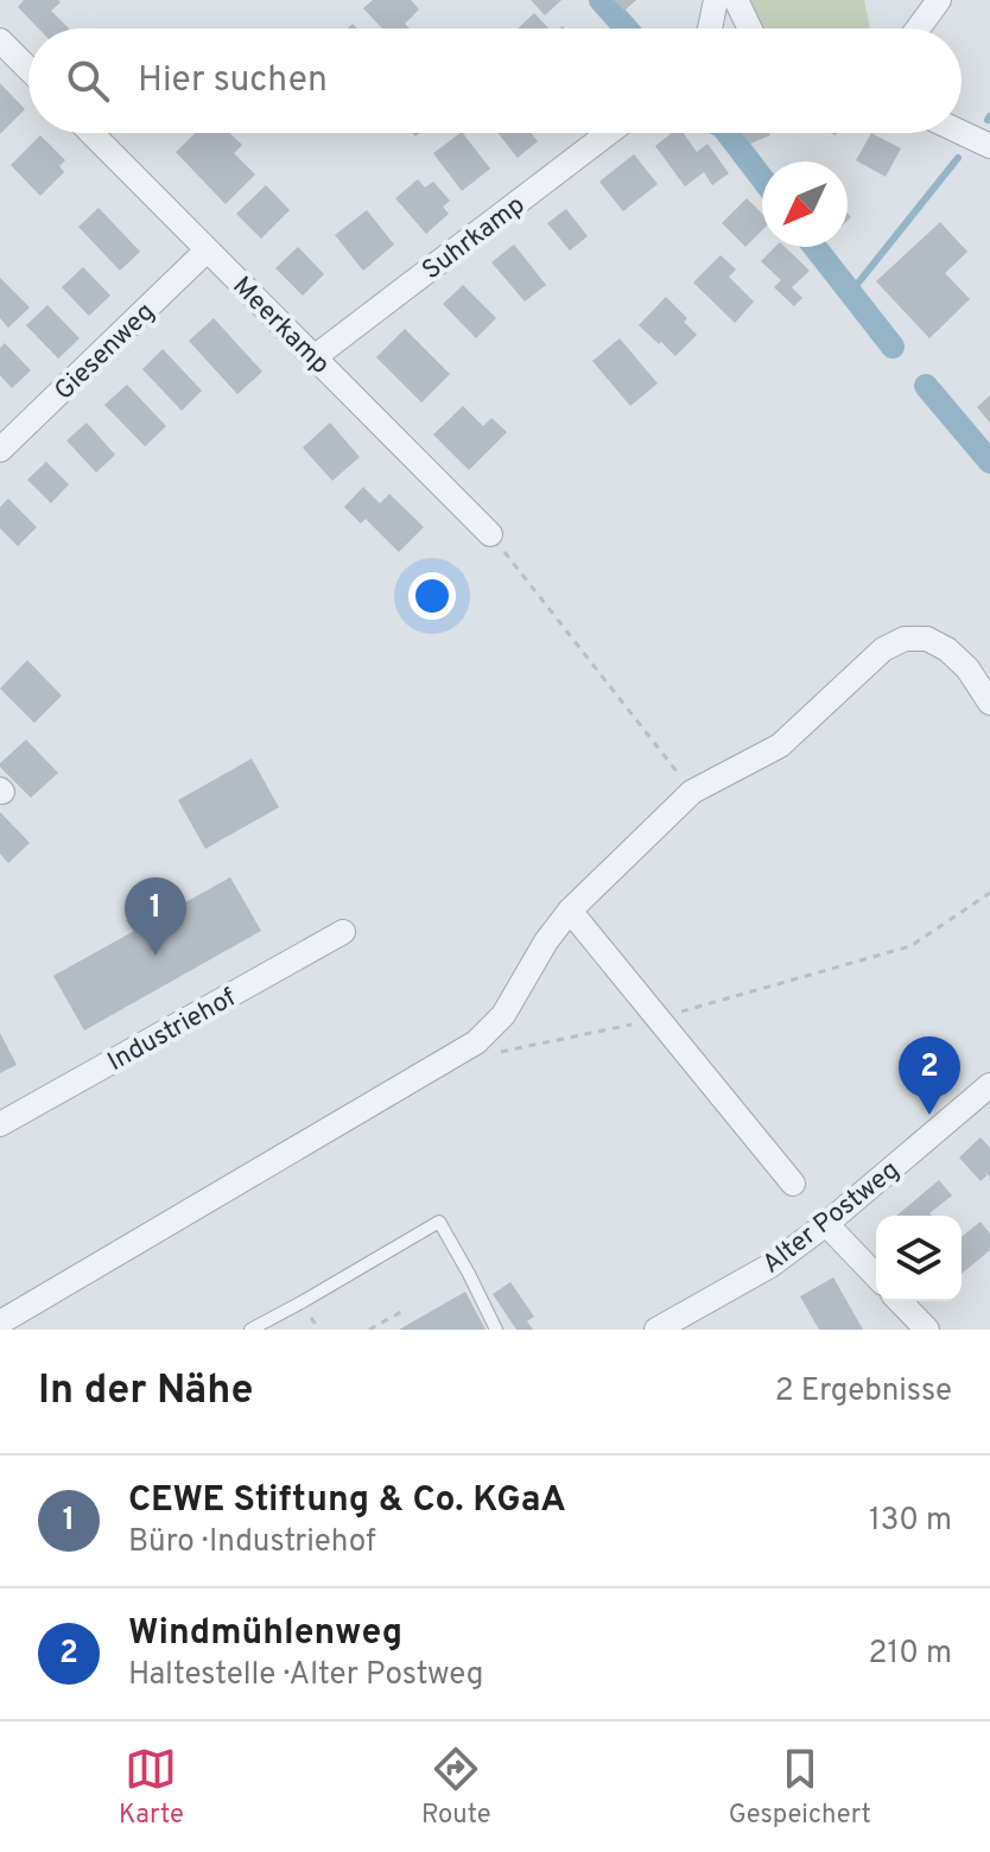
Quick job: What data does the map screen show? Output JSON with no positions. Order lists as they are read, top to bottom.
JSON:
{
  "streets": {
    "street": [
      "Suhrkamp",
      "Meerkamp",
      "Giesenweg",
      "Industriehof",
      "Alter Postweg"
    ]
  },
  "crossings": [
    ["Suhrkamp", "Meerkamp"],
    ["Meerkamp", "Giesenweg"]
  ],
  "north": "bottom left",
  "page": {
    "search": "Hier suchen",
    "pins": ["1", "2"],
    "heading": ["In der Nähe", "2 Ergebnisse"],
    "list": [
      {
        "mark": "1",
        "name": "CEWE Stiftung & Co. KGaA",
        "note": "Büro · Industriehof",
        "value": "130 m"
      },
      {
        "mark": "2",
        "name": "Windmühlenweg",
        "note": "Haltestelle · Alter Postweg",
        "value": "210 m"
      }
    ],
    "nav": ["Karte", "Route", "Gespeichert"]
  }
}
